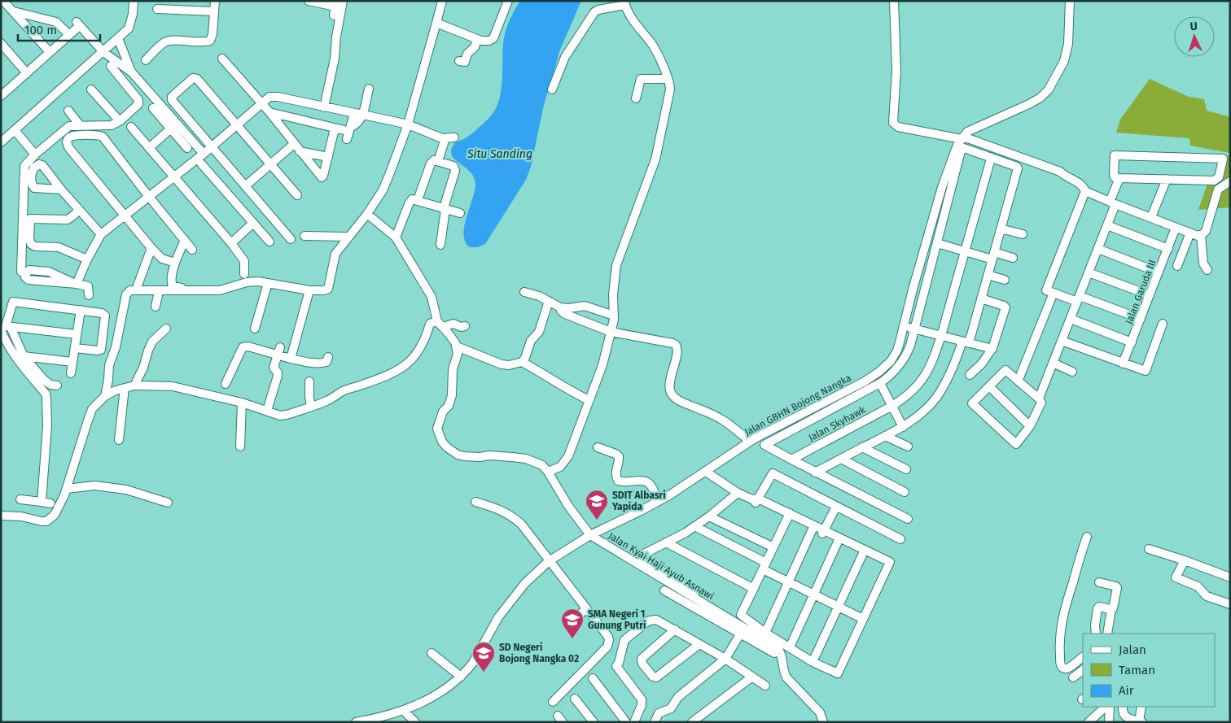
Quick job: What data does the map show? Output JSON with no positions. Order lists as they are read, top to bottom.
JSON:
{
  "streets": {
    "street": [
      "Jalan Garuda III",
      "Jalan GBHN Bojong Nangka",
      "Jalan Skyhawk",
      "Jalan Kyai Haji Ayub Asnawi"
    ]
  },
  "crossings": [
    ["Jalan GBHN Bojong Nangka", "Jalan Kyai Haji Ayub Asnawi"]
  ],
  "water": ["Situ Sanding"],
  "places": {
    "school or university": ["SDIT Albasri Yapida", "SMA Negeri 1 Gunung Putri", "SD Negeri Bojong Nangka 02"]
  },
  "legend": ["Jalan", "Taman", "Air"],
  "scale_bar": "100 m",
  "north": "top"
}
